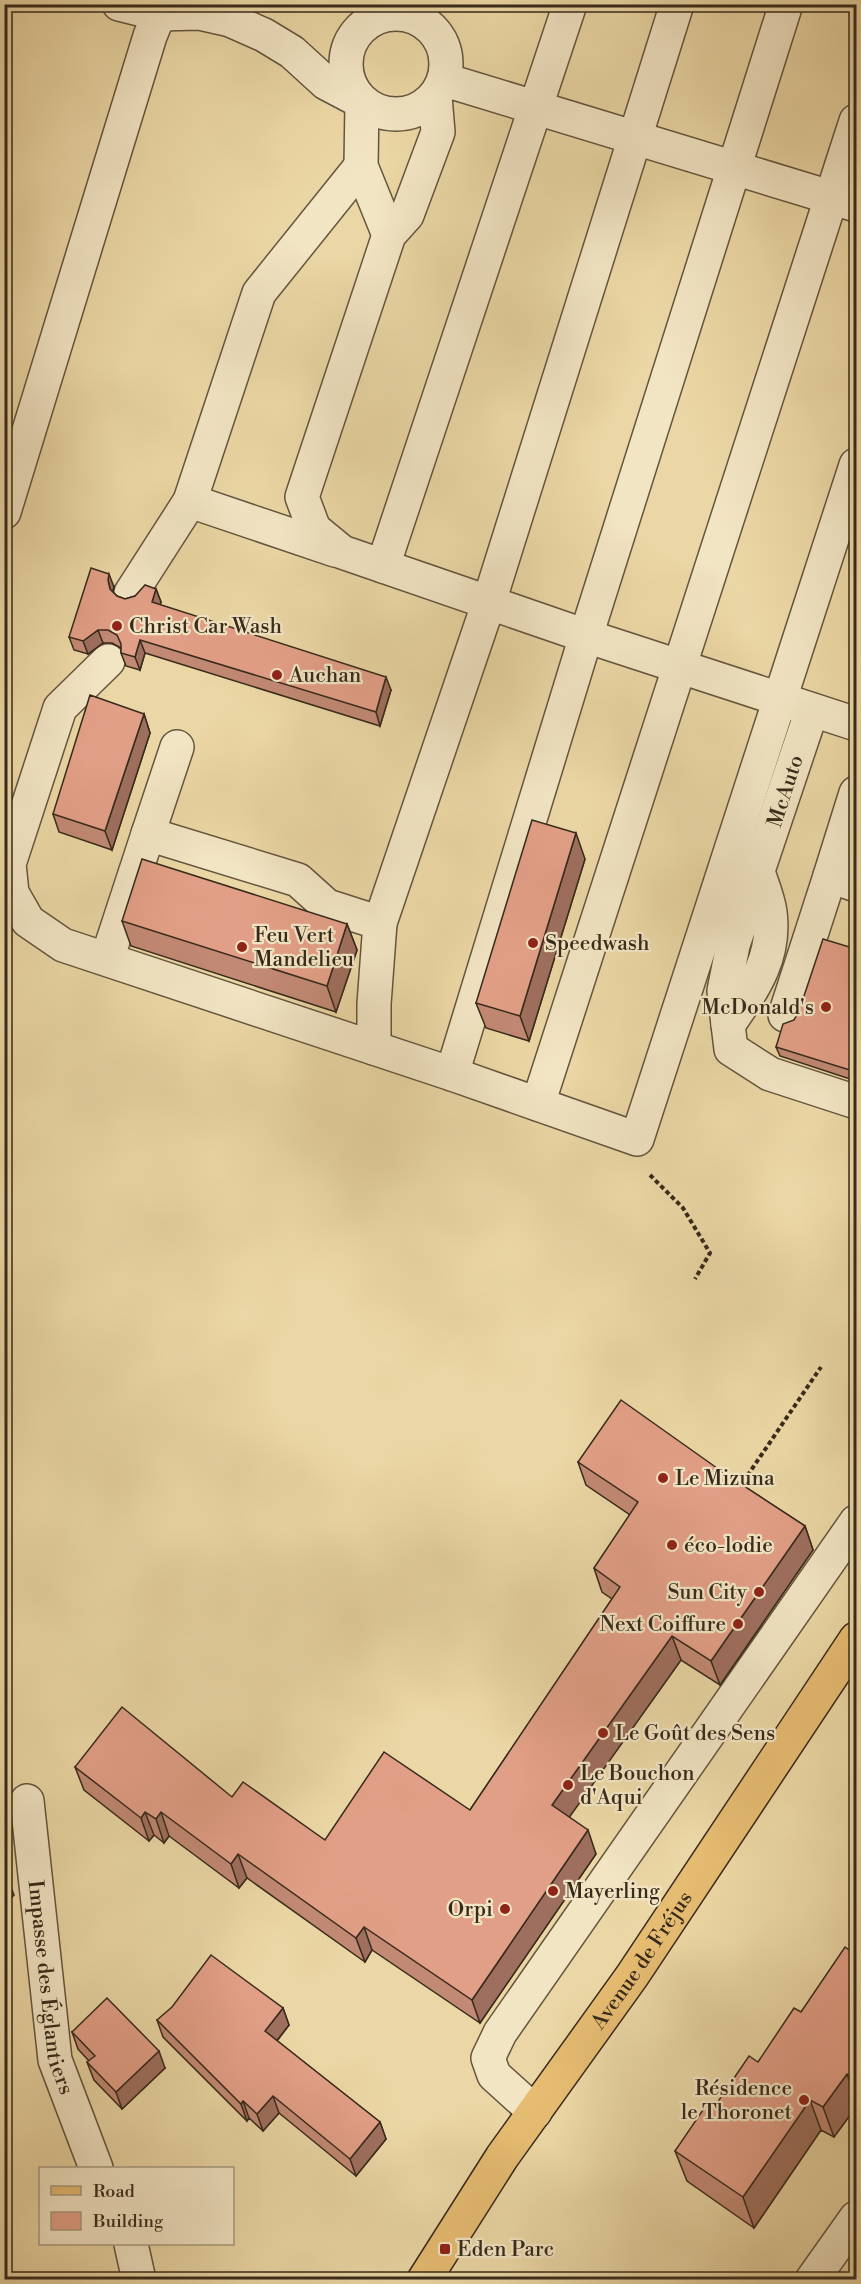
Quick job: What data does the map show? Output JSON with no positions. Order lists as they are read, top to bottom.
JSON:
{
  "streets": {
    "main road": ["Avenue de Fréjus"],
    "street": ["McAuto", "Impasse des Églantiers"]
  },
  "places": {
    "other": [
      "Christ Car Wash",
      "Auchan",
      "Speedwash",
      "Feu Vert Mandelieu",
      "McDonald's",
      "Le Mizuna",
      "éco-lodie",
      "Sun City",
      "Next Coiffure",
      "Le Goût des Sens",
      "Le Bouchon d'Aqui",
      "Mayerling",
      "Orpi",
      "Résidence le Thoronet"
    ],
    "transit": ["Eden Parc"]
  },
  "legend": ["Road", "Building"]
}
